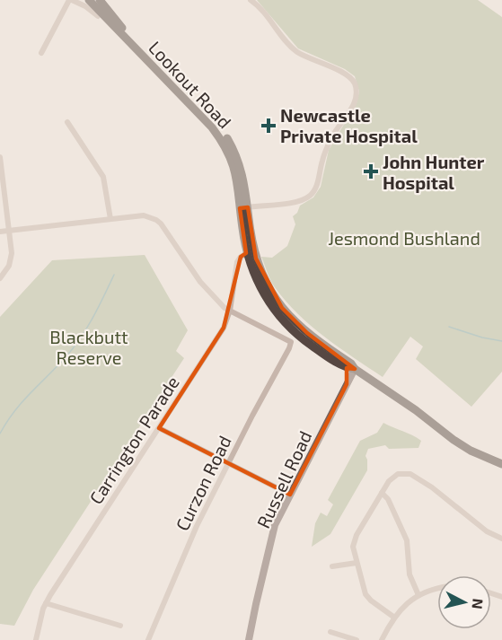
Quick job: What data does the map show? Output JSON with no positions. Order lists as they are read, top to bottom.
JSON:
{
  "streets": {
    "highway": ["Lookout Road"],
    "main road": ["Russell Road"],
    "street": ["Carrington Parade", "Curzon Road"]
  },
  "crossings": [
    ["Lookout Road", "Carrington Parade"],
    ["Lookout Road", "Russell Road"],
    ["Carrington Parade", "Curzon Road"]
  ],
  "parks": ["Jesmond Bushland", "Blackbutt Reserve"],
  "places": {
    "health": ["Newcastle Private Hospital", "John Hunter Hospital"]
  },
  "north": "right"
}
